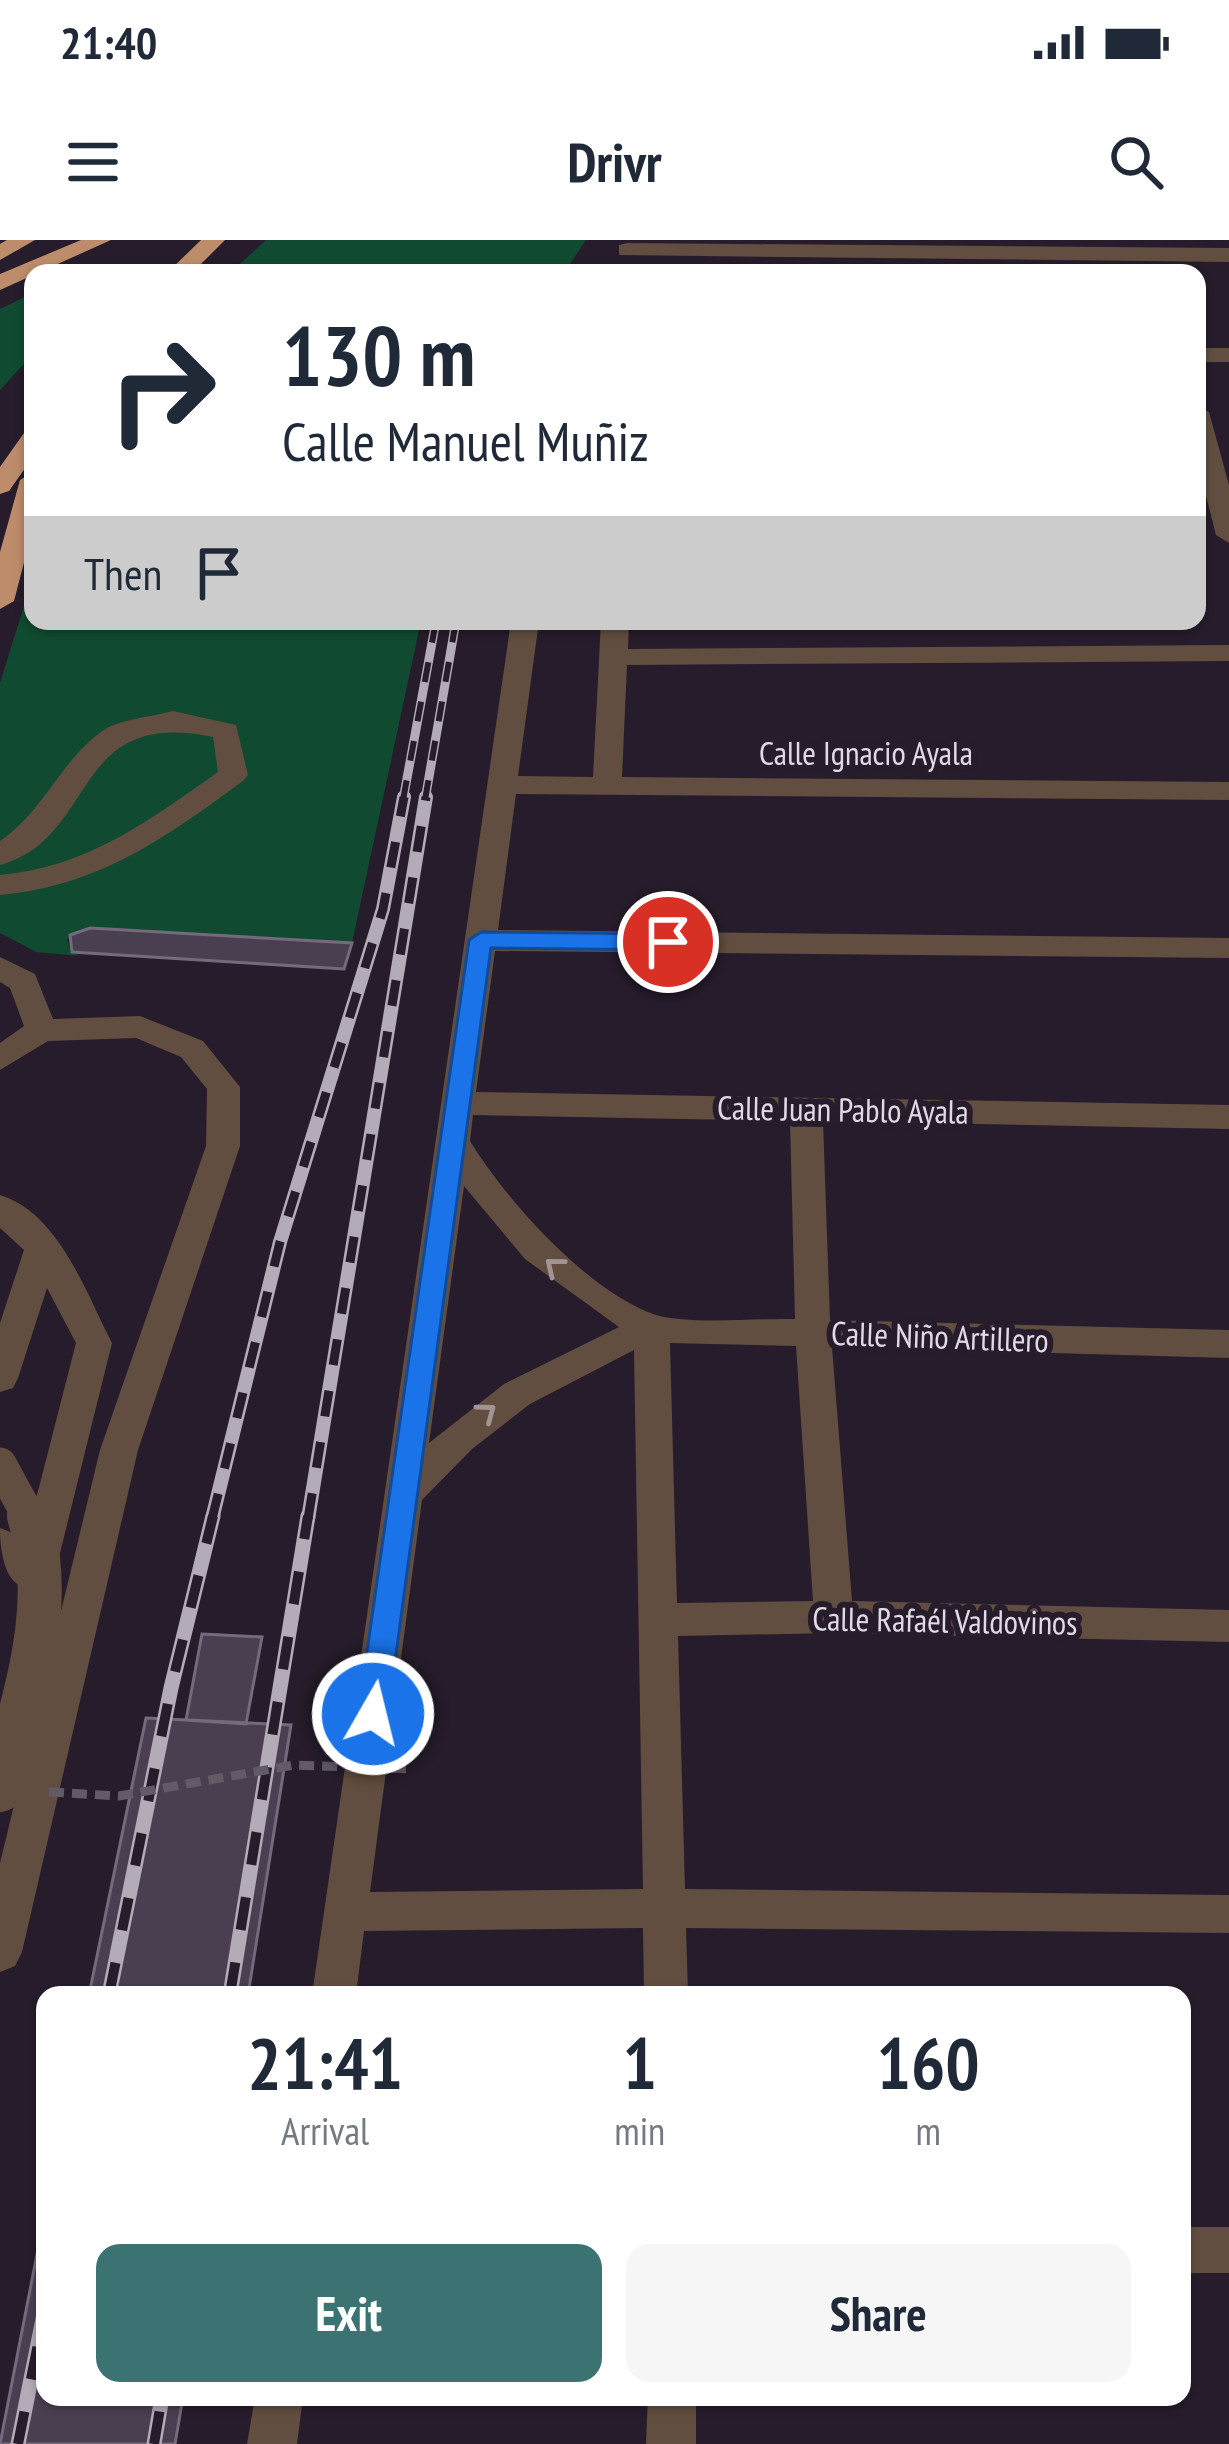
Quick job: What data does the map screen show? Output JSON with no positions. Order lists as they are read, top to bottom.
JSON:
{
  "streets": {
    "street": [
      "Calle Ignacio Ayala",
      "Calle Juan Pablo Ayala",
      "Calle Niño Artillero",
      "Calle Rafaél Valdovinos"
    ]
  },
  "page": {
    "status": "21:40",
    "header": "Drivr",
    "turn": ["130 m", "Calle Manuel Muñiz"],
    "then": "Then",
    "eta": [
      "21:41",
      "Arrival",
      "1",
      "min",
      "160",
      "m"
    ],
    "buttons": ["Exit", "Share"]
  }
}
